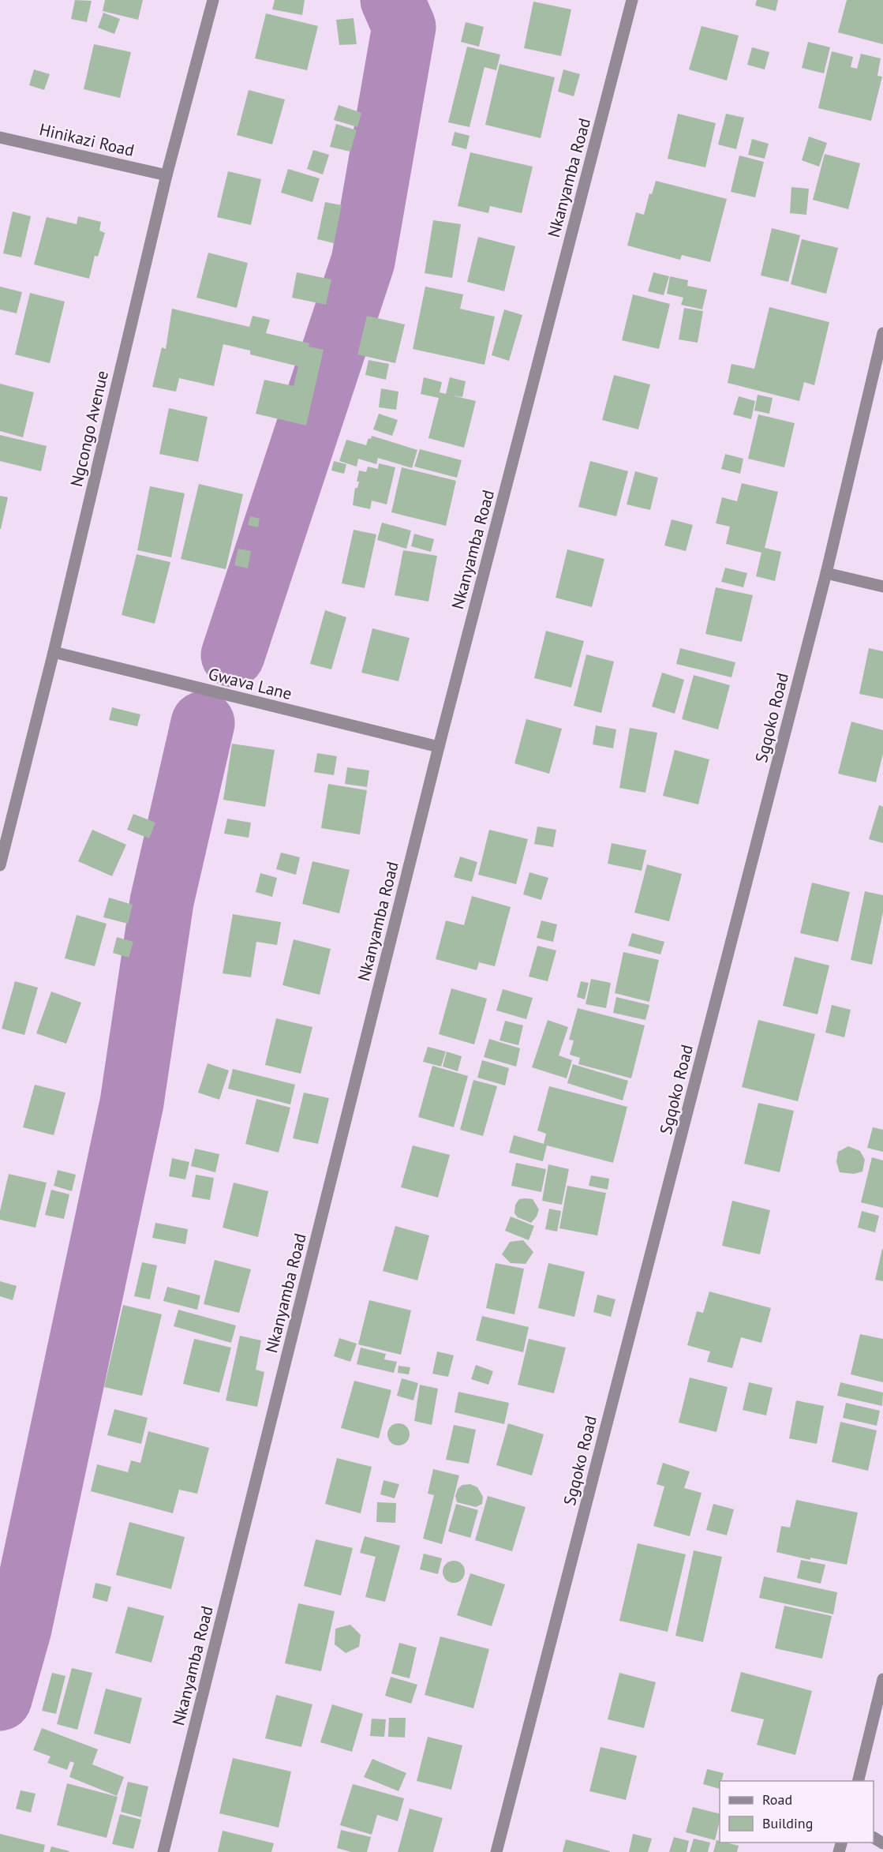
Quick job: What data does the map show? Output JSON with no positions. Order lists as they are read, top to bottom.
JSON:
{
  "streets": {
    "street": [
      "Hinikazi Road",
      "Nkanyamba Road",
      "Ngcongo Avenue",
      "Gwava Lane",
      "Sgqoko Road"
    ]
  },
  "crossings": [
    ["Hinikazi Road", "Ngcongo Avenue"],
    ["Nkanyamba Road", "Gwava Lane"],
    ["Ngcongo Avenue", "Gwava Lane"]
  ],
  "legend": ["Road", "Building"]
}
